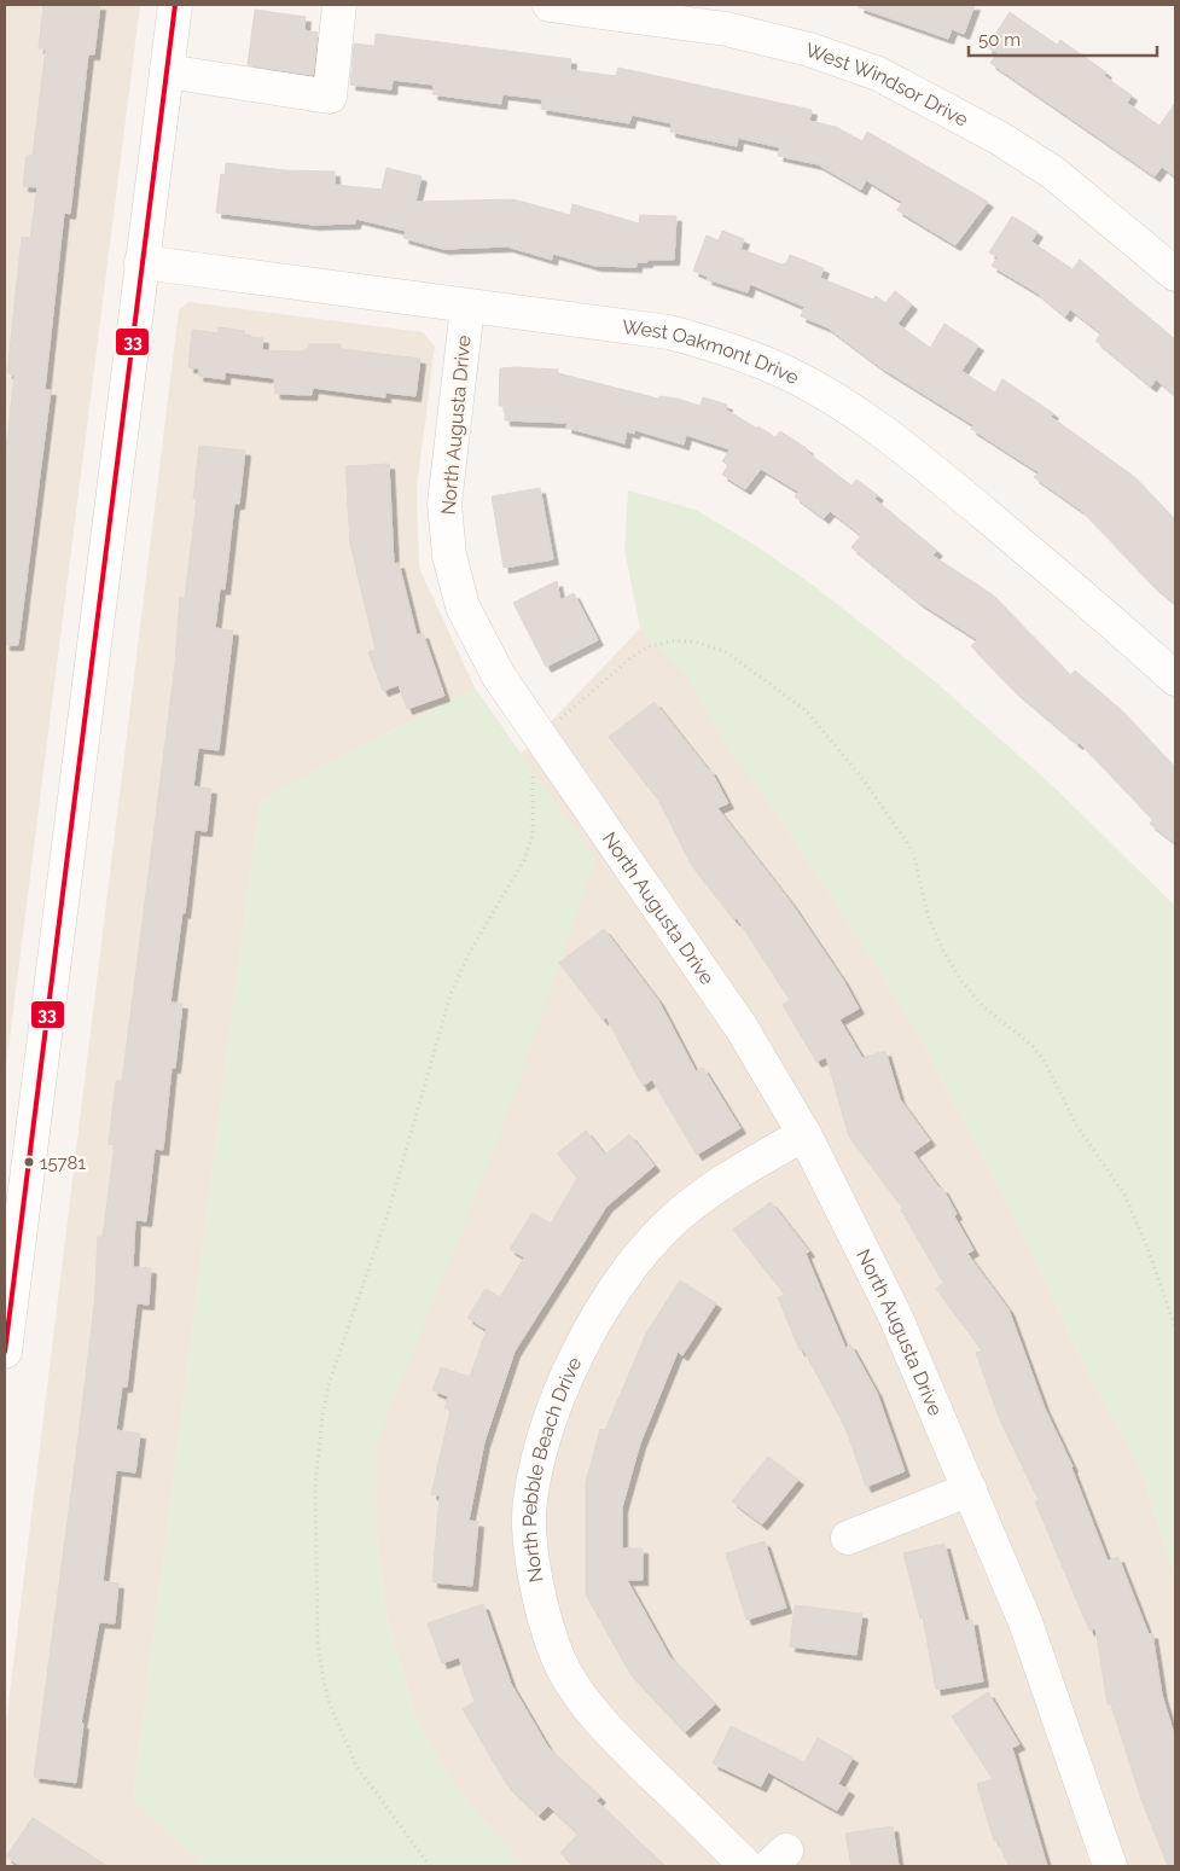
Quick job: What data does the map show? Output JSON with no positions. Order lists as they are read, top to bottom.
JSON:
{
  "streets": {
    "street": [
      "West Windsor Drive",
      "West Oakmont Drive",
      "North Augusta Drive",
      "North Pebble Beach Drive"
    ]
  },
  "crossings": [
    ["West Oakmont Drive", "North Augusta Drive"],
    ["North Augusta Drive", "North Pebble Beach Drive"]
  ],
  "places": ["15781"],
  "lines": ["transit line 33"],
  "scale_bar": "50 m"
}
